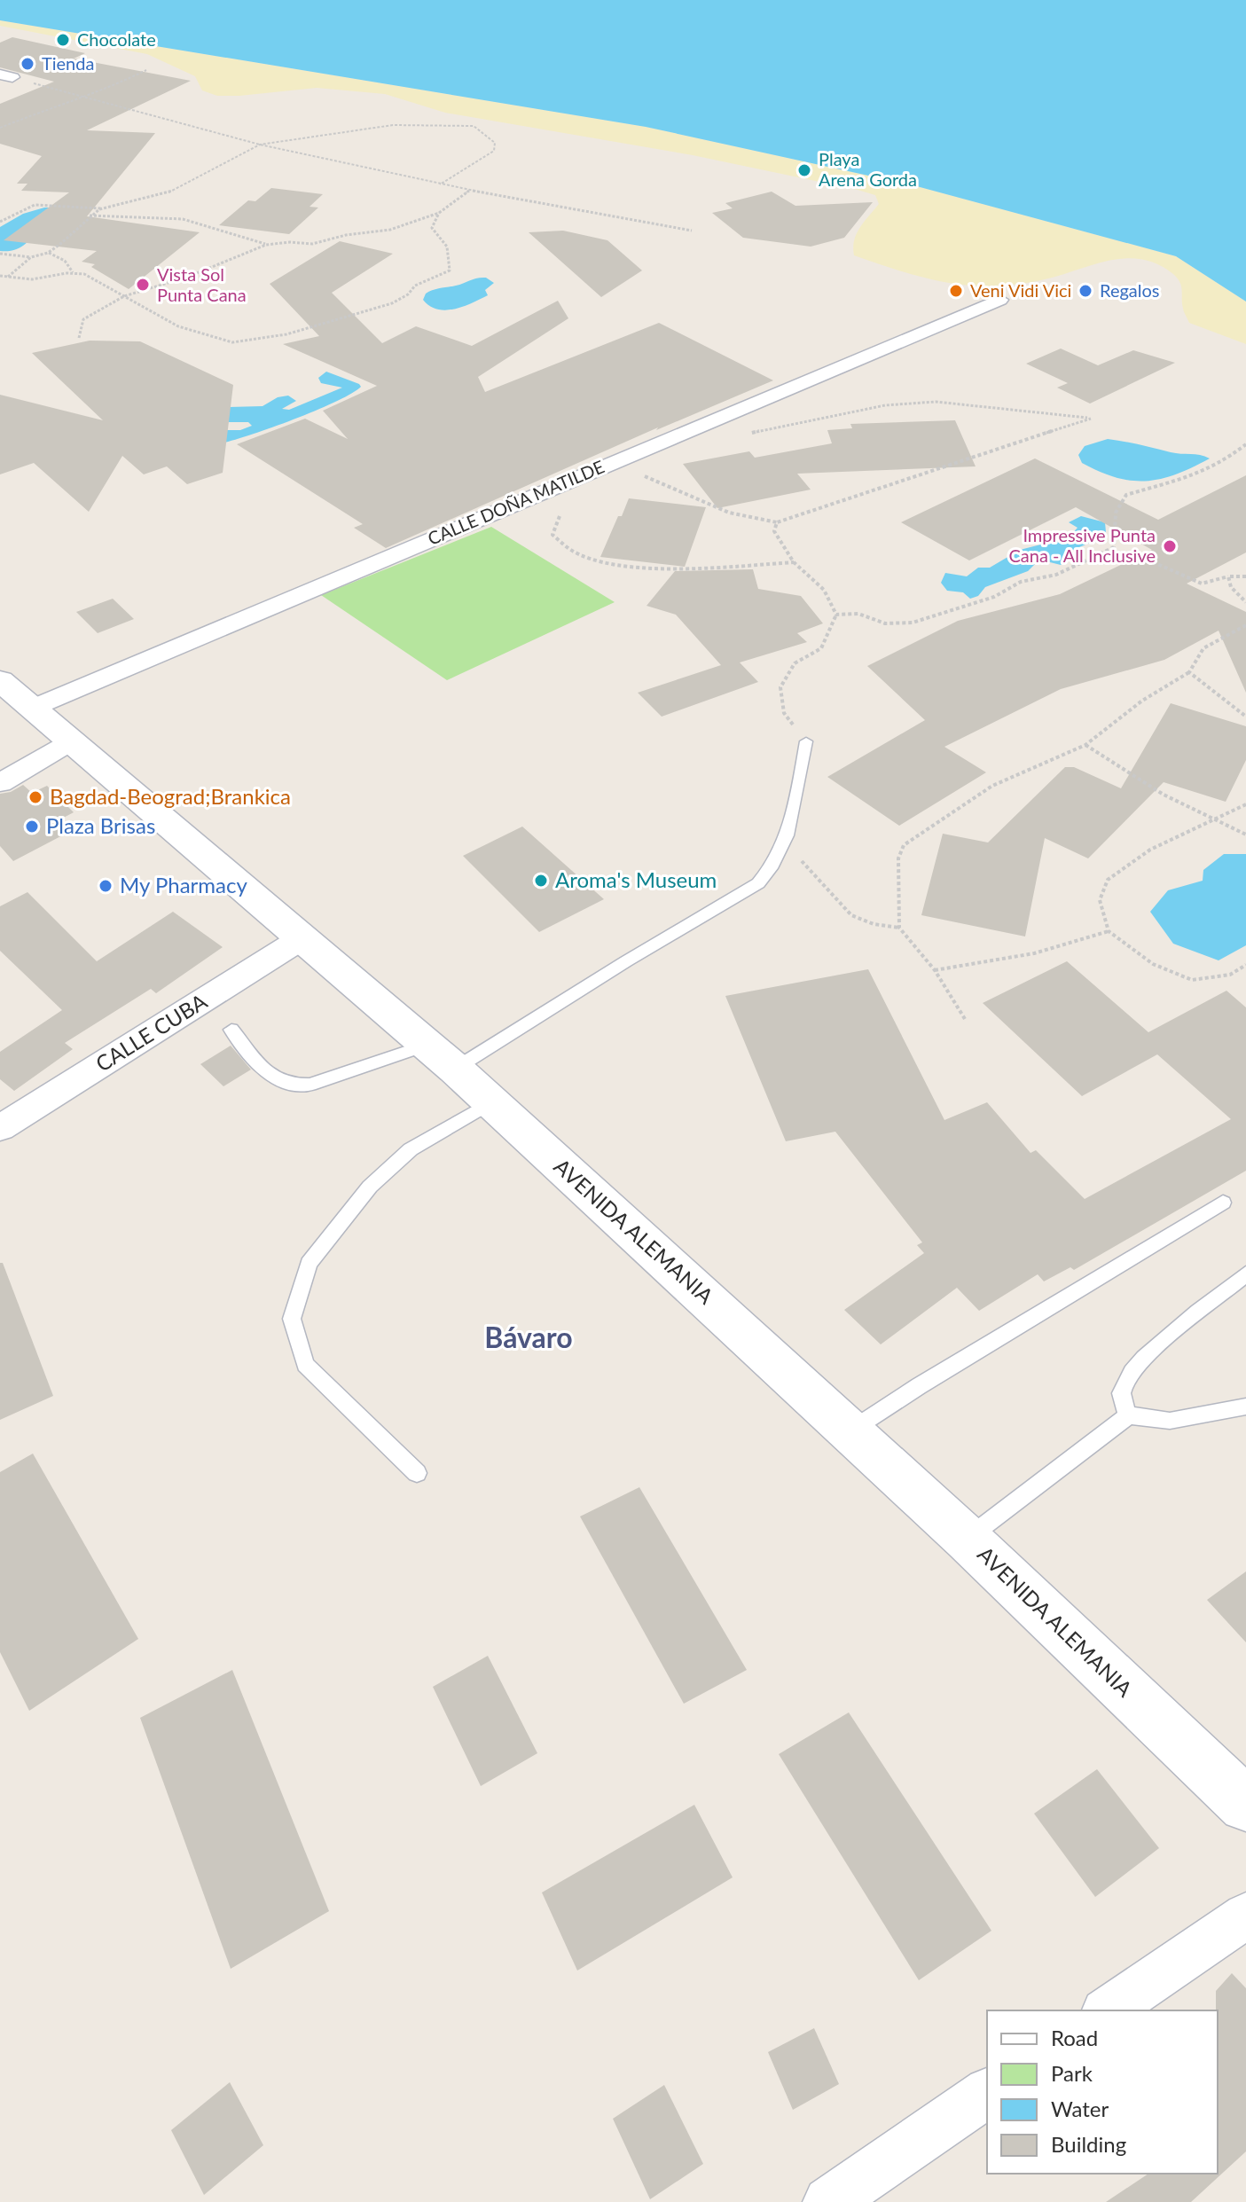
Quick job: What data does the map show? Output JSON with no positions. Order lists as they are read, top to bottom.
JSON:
{
  "streets": {
    "street": ["CALLE DOÑA MATILDE", "CALLE CUBA", "AVENIDA ALEMANIA"]
  },
  "crossings": [
    ["CALLE DOÑA MATILDE", "AVENIDA ALEMANIA"],
    ["CALLE CUBA", "AVENIDA ALEMANIA"]
  ],
  "districts": ["Bávaro"],
  "places": [
    "Chocolate",
    "Tienda",
    "Playa Arena Gorda",
    "Vista Sol Punta Cana",
    "Veni Vidi Vici",
    "Regalos",
    "Impressive Punta Cana - All Inclusive",
    "Bagdad-Beograd;Brankica",
    "Plaza Brisas",
    "Aroma's Museum",
    "My Pharmacy"
  ],
  "legend": [
    "Road",
    "Park",
    "Water",
    "Building"
  ]
}
